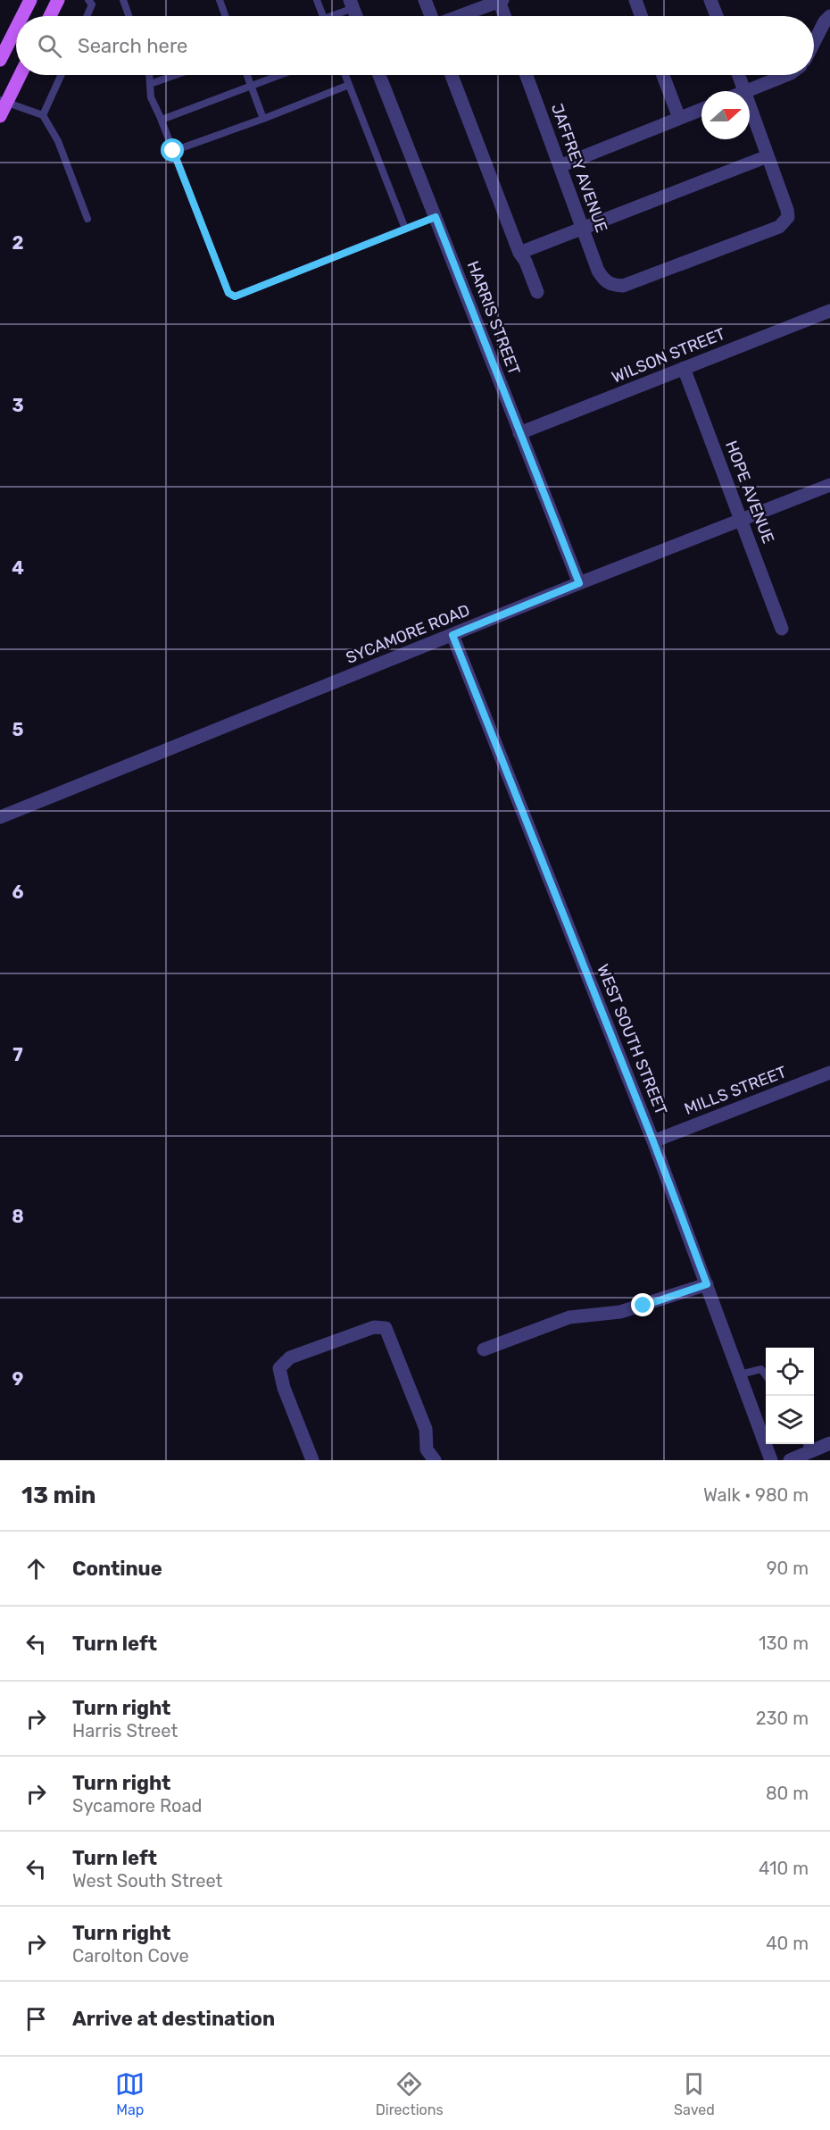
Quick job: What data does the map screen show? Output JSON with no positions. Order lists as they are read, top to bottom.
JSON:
{
  "streets": {
    "street": [
      "JAFFREY AVENUE",
      "HARRIS STREET",
      "WILSON STREET",
      "HOPE AVENUE",
      "SYCAMORE ROAD",
      "WEST SOUTH STREET",
      "MILLS STREET"
    ]
  },
  "crossings": [
    ["HARRIS STREET", "WILSON STREET"],
    ["HARRIS STREET", "SYCAMORE ROAD"],
    ["WILSON STREET", "HOPE AVENUE"],
    ["HOPE AVENUE", "SYCAMORE ROAD"],
    ["SYCAMORE ROAD", "WEST SOUTH STREET"],
    ["WEST SOUTH STREET", "MILLS STREET"]
  ],
  "north": "right",
  "page": {
    "search": "Search here",
    "heading": ["13 min", "Walk · 980 m"],
    "list": [
      ["Continue", "90 m"],
      ["Turn left", "130 m"],
      ["Turn right", "Harris Street", "230 m"],
      ["Turn right", "Sycamore Road", "80 m"],
      ["Turn left", "West South Street", "410 m"],
      ["Turn right", "Carolton Cove", "40 m"],
      "Arrive at destination"
    ],
    "nav": ["Map", "Directions", "Saved"]
  },
  "grid": {
    "rows": [
      "2",
      "3",
      "4",
      "5",
      "6",
      "7",
      "8",
      "9"
    ]
  }
}
